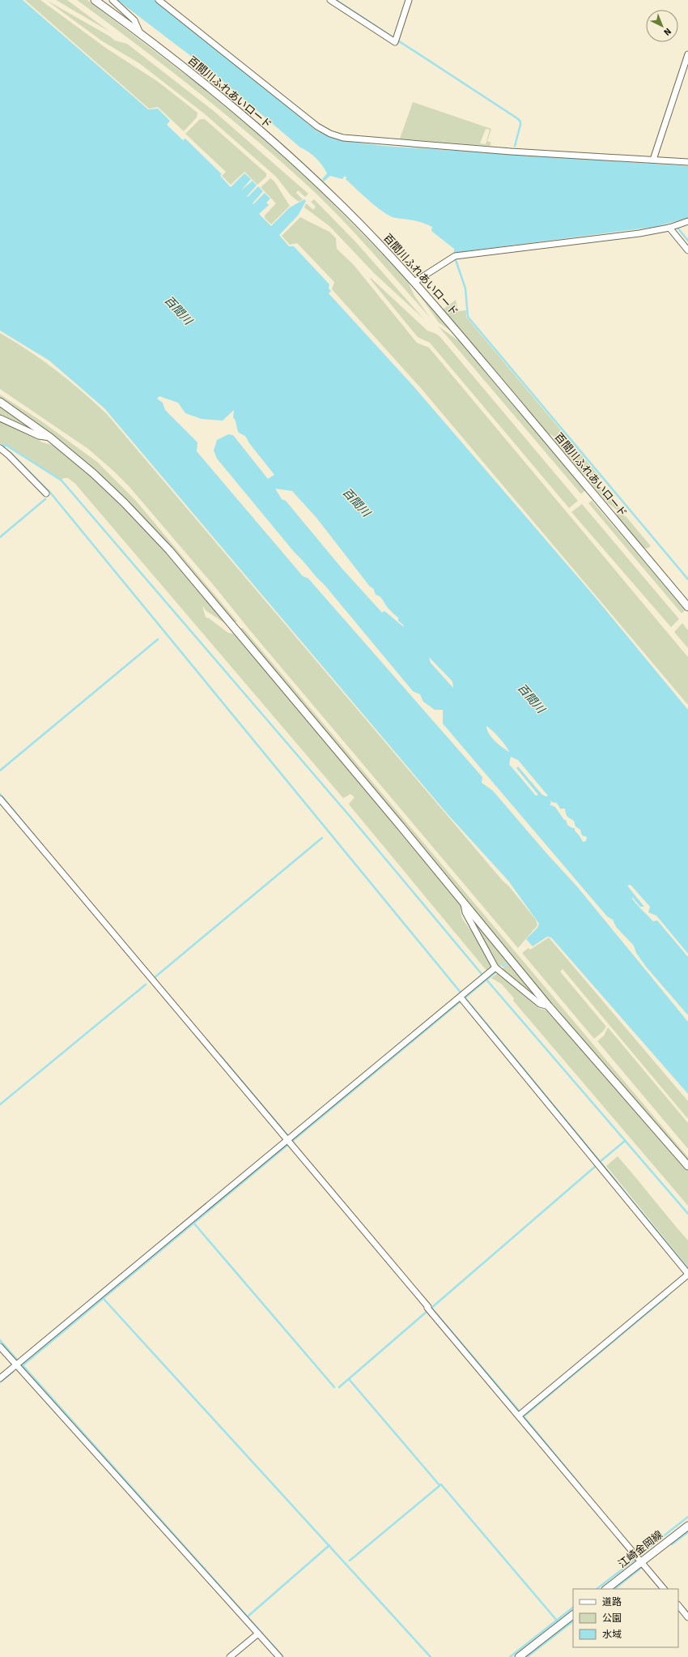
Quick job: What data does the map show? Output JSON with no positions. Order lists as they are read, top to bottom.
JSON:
{
  "streets": {
    "street": ["百間川ふれあいロード", "江崎金岡線"]
  },
  "water": ["百間川"],
  "legend": ["道路", "公園", "水域"],
  "north": "bottom right"
}
